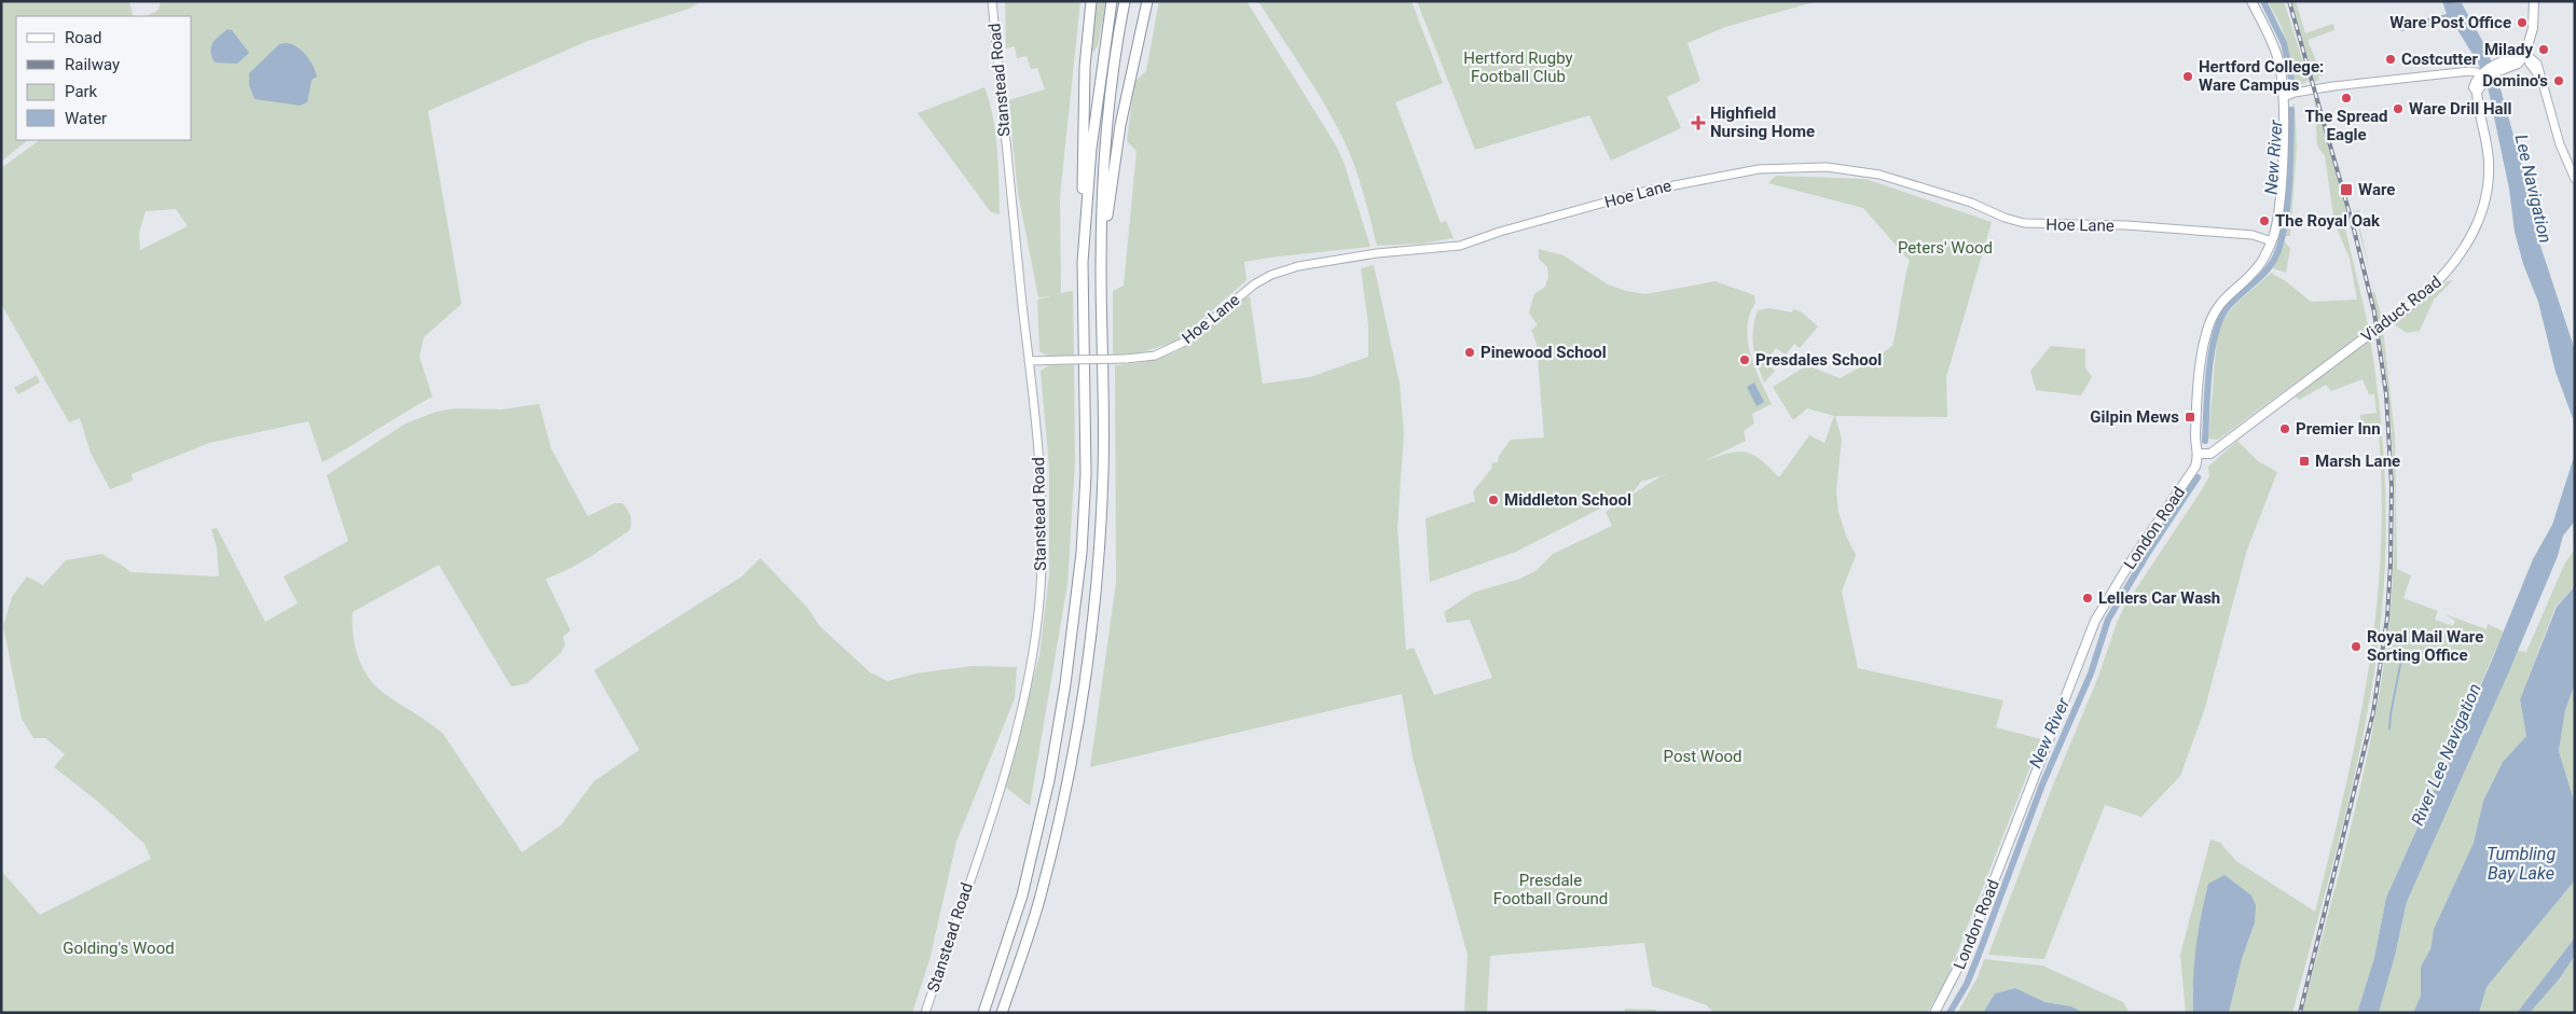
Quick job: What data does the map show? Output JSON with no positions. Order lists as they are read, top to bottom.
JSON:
{
  "streets": {
    "main road": ["Viaduct Road", "London Road"],
    "street": ["Stanstead Road", "Hoe Lane"]
  },
  "crossings": [
    ["Stanstead Road", "Hoe Lane"],
    ["Viaduct Road", "London Road"]
  ],
  "water": [
    "New River",
    "Lee Navigation",
    "River Lee Navigation",
    "Tumbling Bay Lake"
  ],
  "parks": [
    "Hertford Rugby Football Club",
    "Peters' Wood",
    "Post Wood",
    "Presdale Football Ground",
    "Golding's Wood"
  ],
  "places": {
    "other": [
      "Ware Post Office",
      "Milady",
      "Costcutter",
      "Hertford College: Ware Campus",
      "Domino's",
      "The Spread Eagle",
      "Ware Drill Hall",
      "The Royal Oak",
      "Pinewood School",
      "Presdales School",
      "Premier Inn",
      "Middleton School",
      "Lellers Car Wash",
      "Royal Mail Ware Sorting Office"
    ],
    "health": ["Highfield Nursing Home"],
    "transit": ["Ware", "Gilpin Mews", "Marsh Lane"]
  },
  "legend": [
    "Road",
    "Railway",
    "Park",
    "Water"
  ]
}
